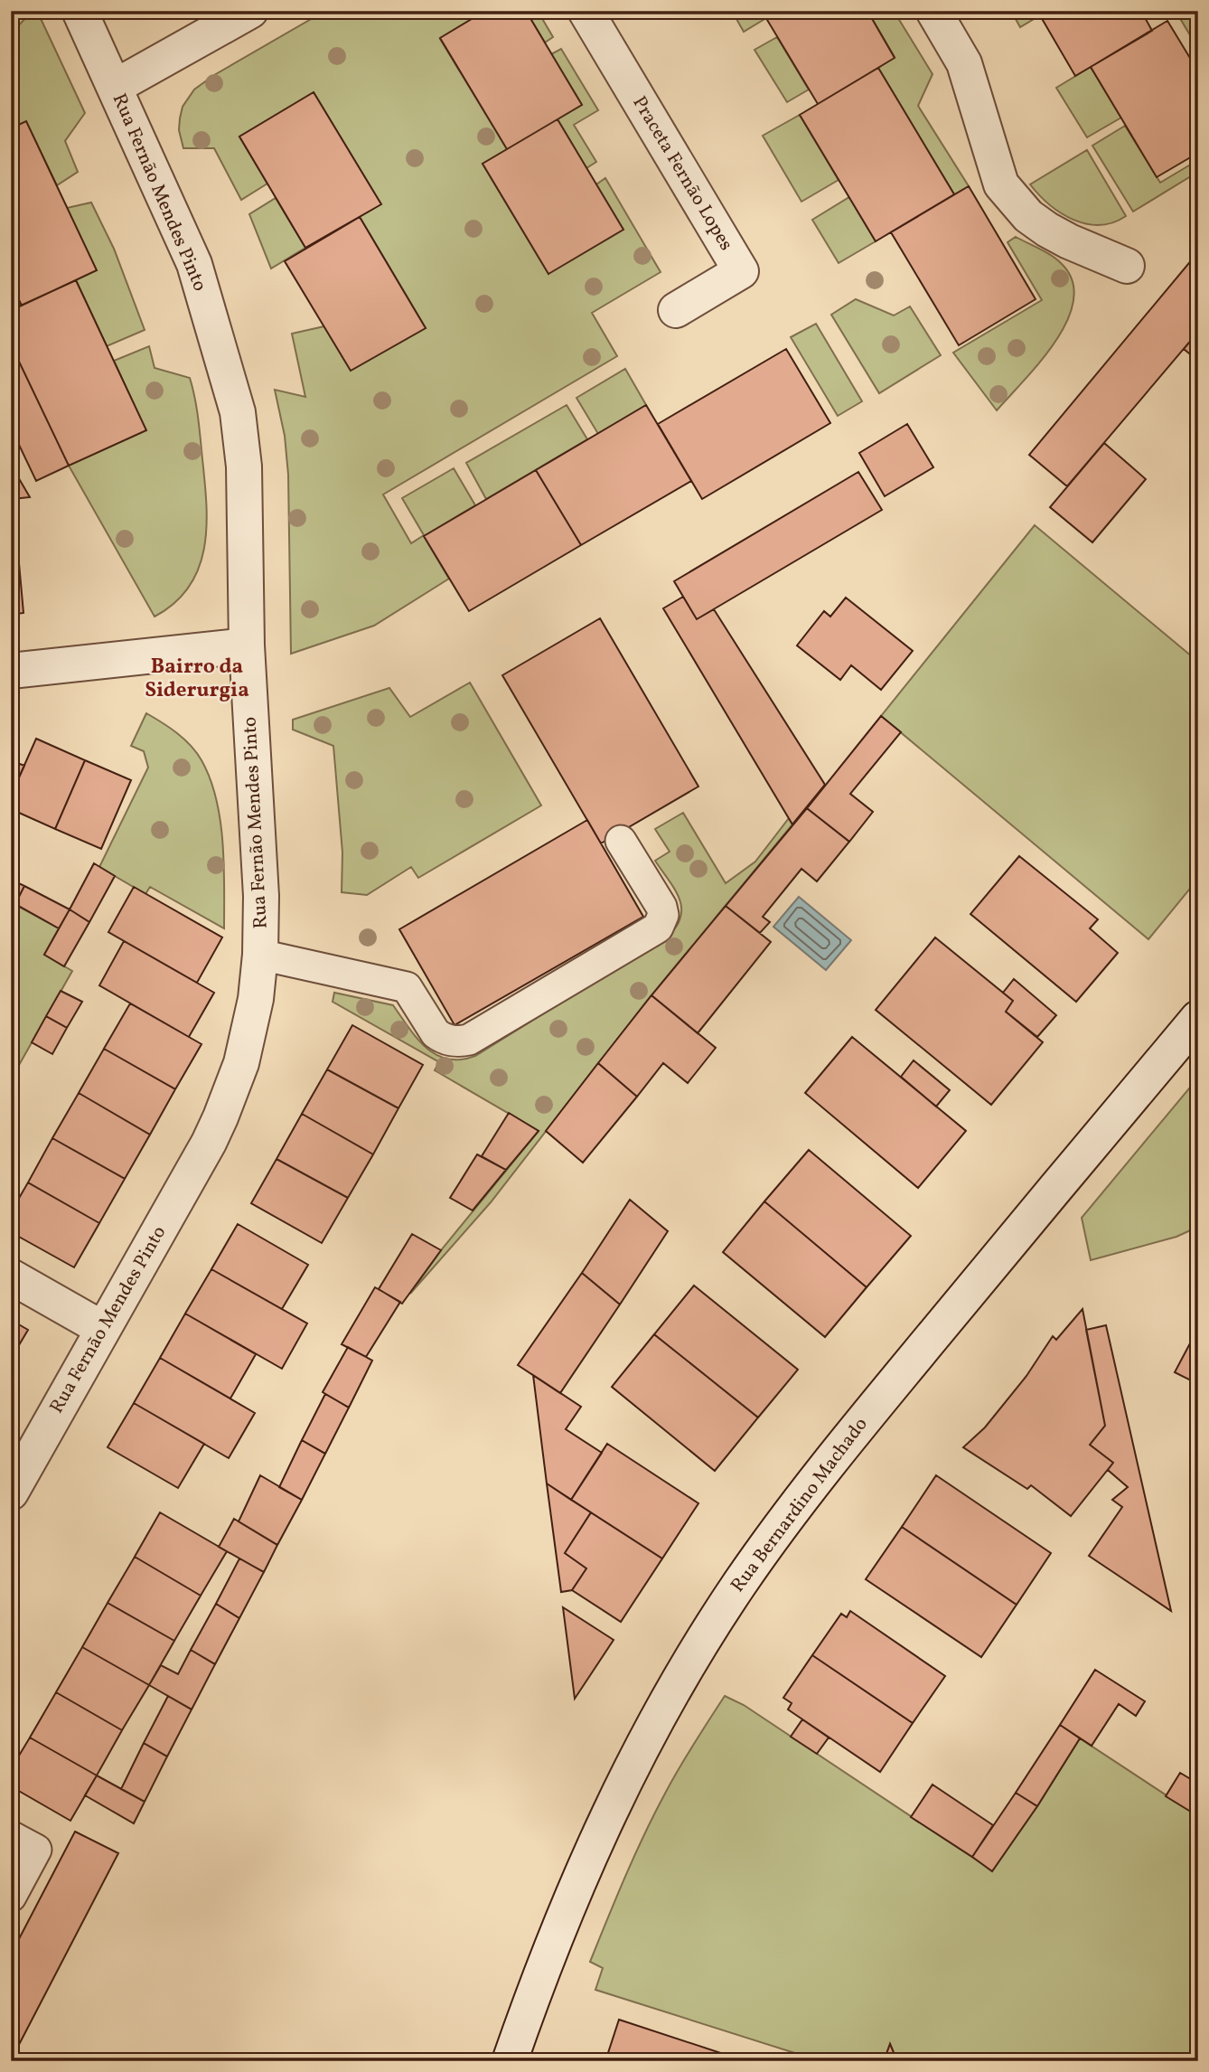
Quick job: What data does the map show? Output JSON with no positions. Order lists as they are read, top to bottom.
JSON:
{
  "streets": {
    "street": ["Praceta Fernão Lopes", "Rua Fernão Mendes Pinto", "Rua Bernardino Machado"]
  },
  "districts": ["Bairro da Siderurgia"]
}
